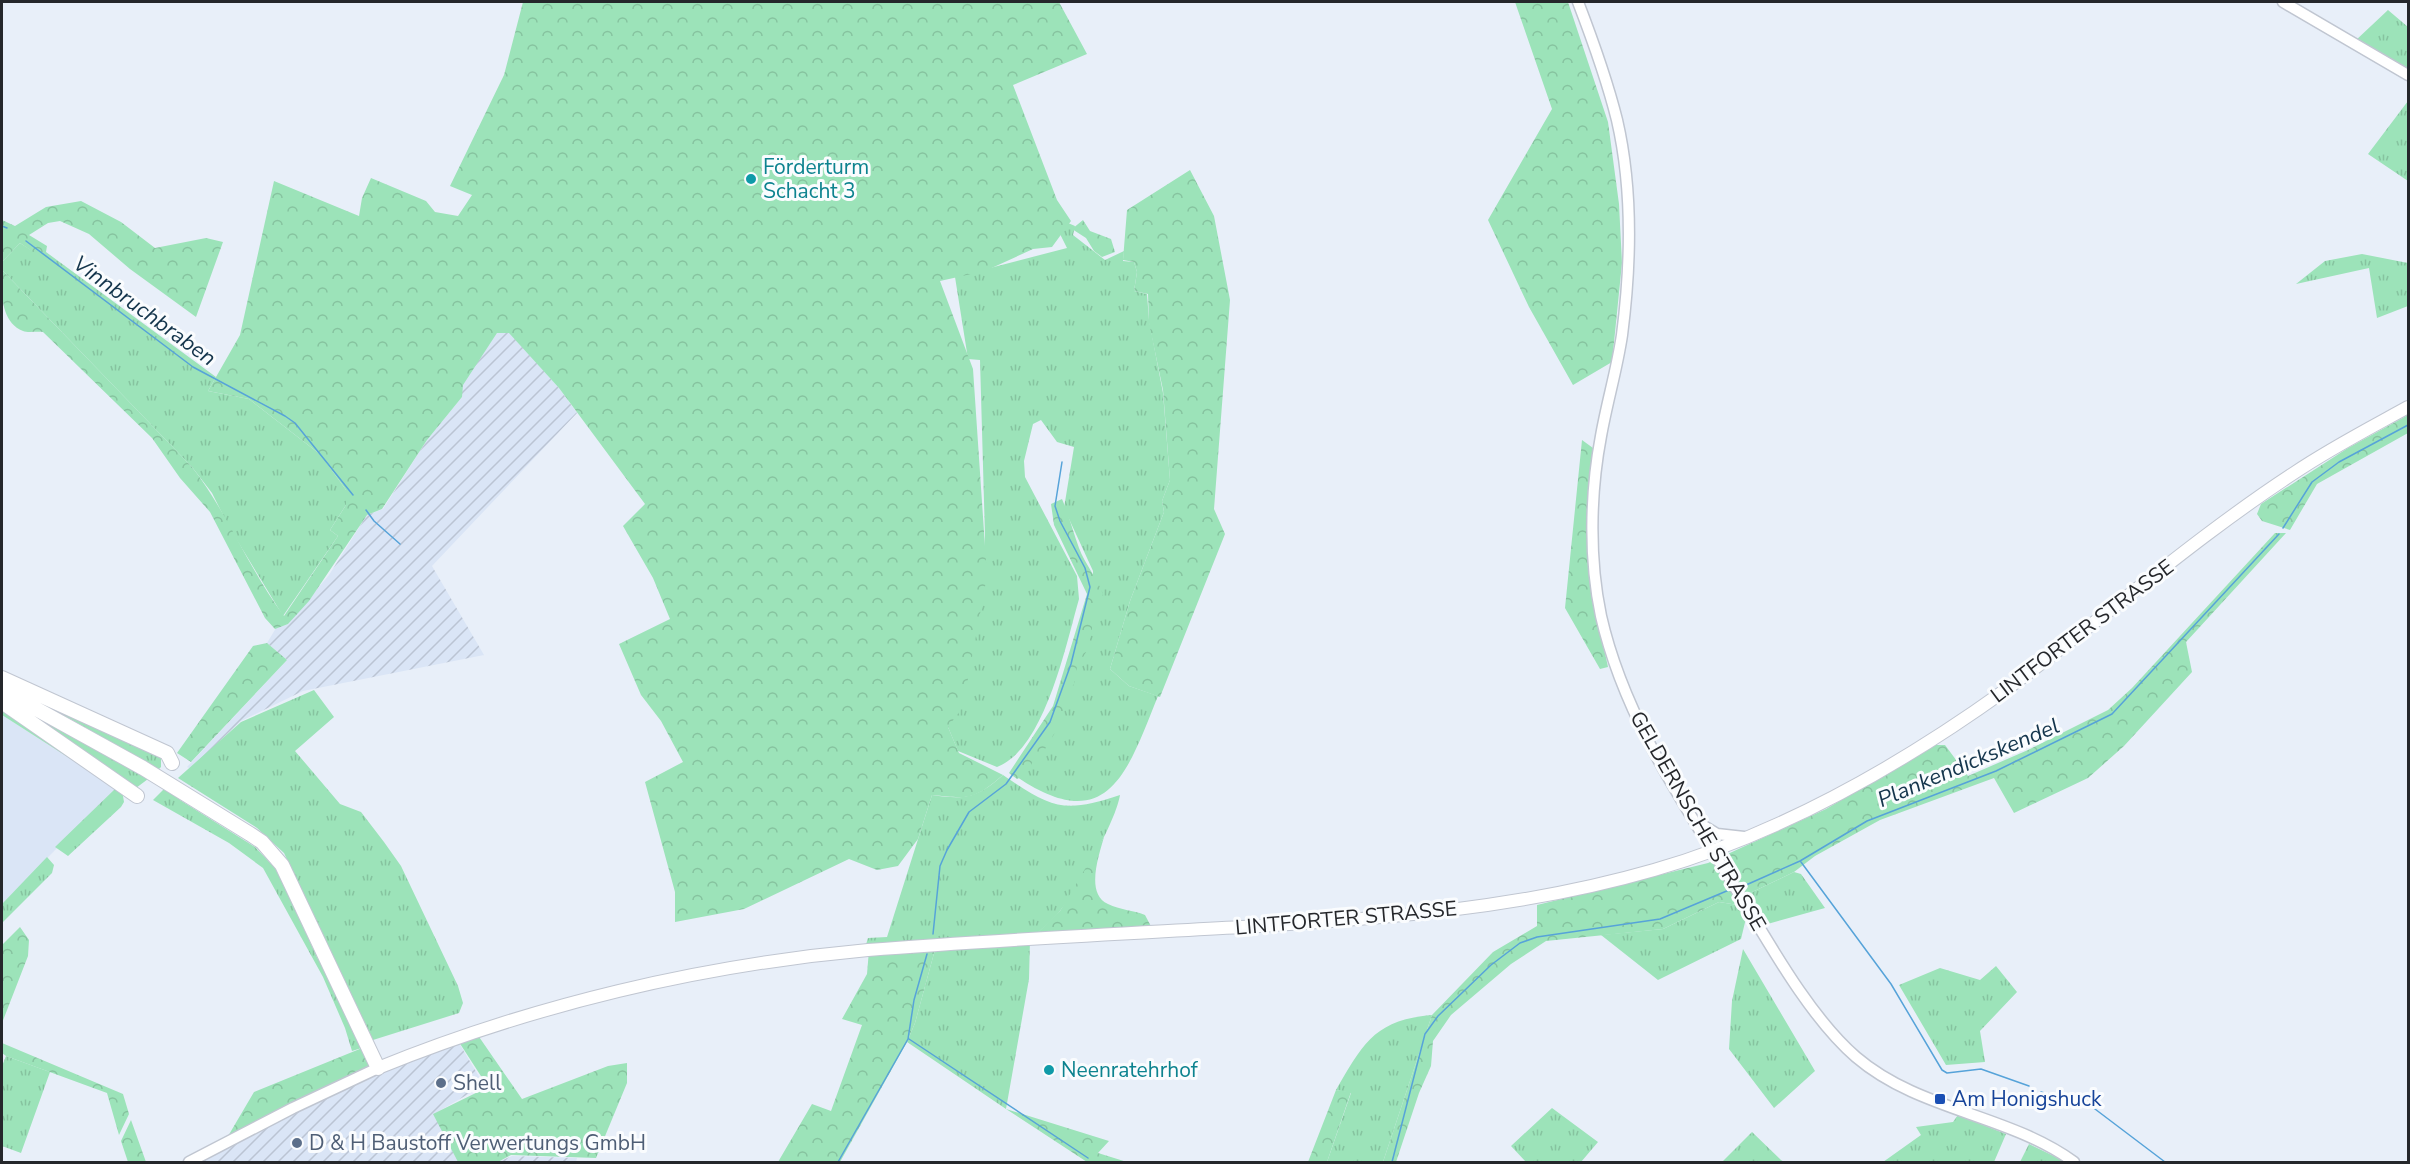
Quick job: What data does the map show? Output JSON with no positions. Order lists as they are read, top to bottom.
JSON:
{
  "streets": {
    "main road": ["LINTFORTER STRASSE", "GELDERNSCHE STRASSE"]
  },
  "crossings": [
    ["LINTFORTER STRASSE", "GELDERNSCHE STRASSE"]
  ],
  "water": ["Vinnbruchbraben", "Plankendickskendel"],
  "places": {
    "other": [
      "Förderturm Schacht 3",
      "Neenratehrhof",
      "Shell",
      "D & H Baustoff Verwertungs GmbH"
    ],
    "transit": ["Am Honigshuck"]
  }
}
